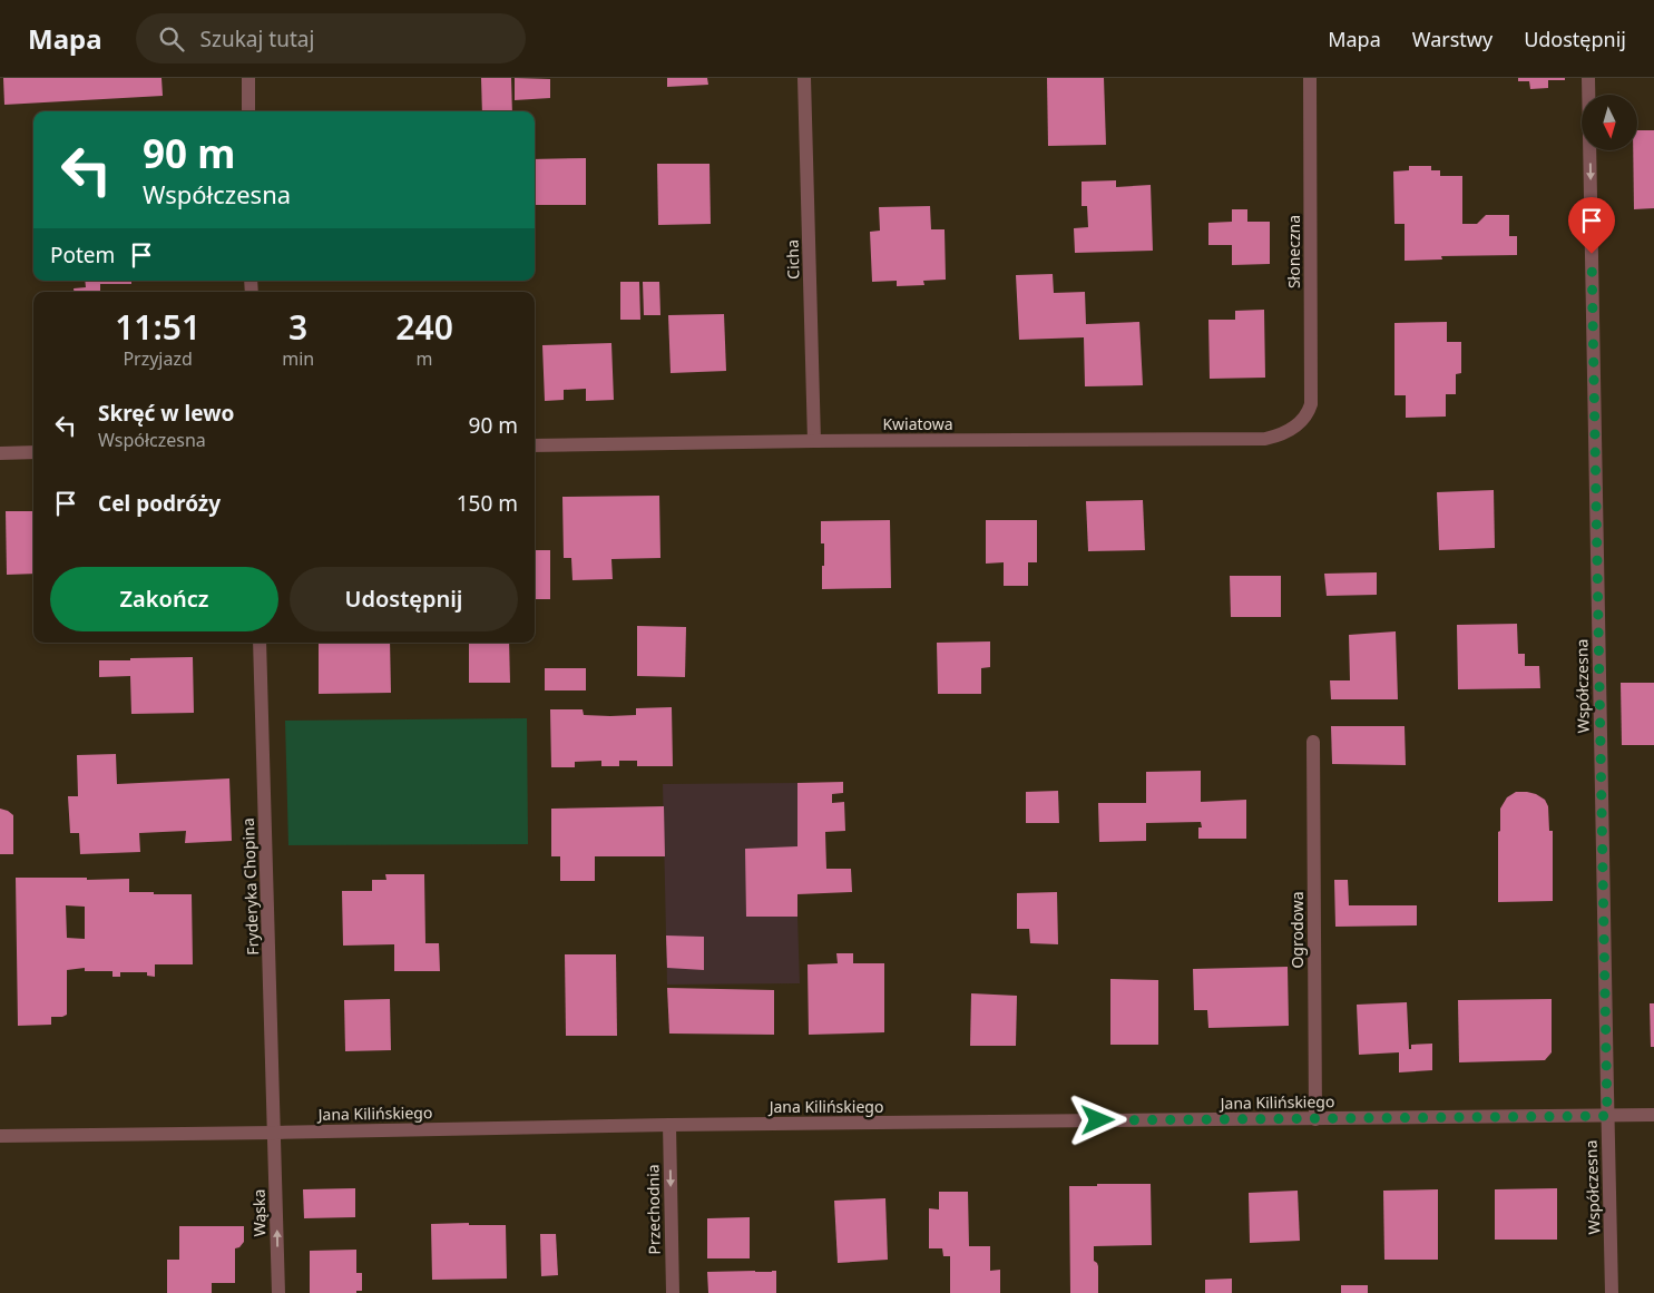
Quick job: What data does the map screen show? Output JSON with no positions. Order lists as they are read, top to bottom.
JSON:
{
  "streets": {
    "street": [
      "Słoneczna",
      "Cicha",
      "Kwiatowa",
      "Współczesna",
      "Fryderyka Chopina",
      "Ogrodowa",
      "Jana Kilińskiego",
      "Przechodnia",
      "Wąska"
    ]
  },
  "crossings": [
    ["Słoneczna", "Kwiatowa"],
    ["Cicha", "Kwiatowa"],
    ["Współczesna", "Jana Kilińskiego"],
    ["Fryderyka Chopina", "Jana Kilińskiego"],
    ["Fryderyka Chopina", "Wąska"],
    ["Ogrodowa", "Jana Kilińskiego"],
    ["Jana Kilińskiego", "Przechodnia"],
    ["Jana Kilińskiego", "Wąska"]
  ],
  "one_way": ["Współczesna", "Przechodnia", "Wąska"],
  "north": "bottom",
  "page": {
    "header": "Mapa",
    "search": "Szukaj tutaj",
    "nav": ["Mapa", "Warstwy", "Udostępnij"],
    "turn": ["90 m", "Współczesna"],
    "then": "Potem",
    "eta": [
      "11:51",
      "Przyjazd",
      "3",
      "min",
      "240",
      "m"
    ],
    "list": [
      {
        "name": "Skręć w lewo",
        "note": "Współczesna",
        "value": "90 m"
      },
      {
        "name": "Cel podróży",
        "value": "150 m"
      }
    ],
    "buttons": ["Zakończ", "Udostępnij"]
  }
}
